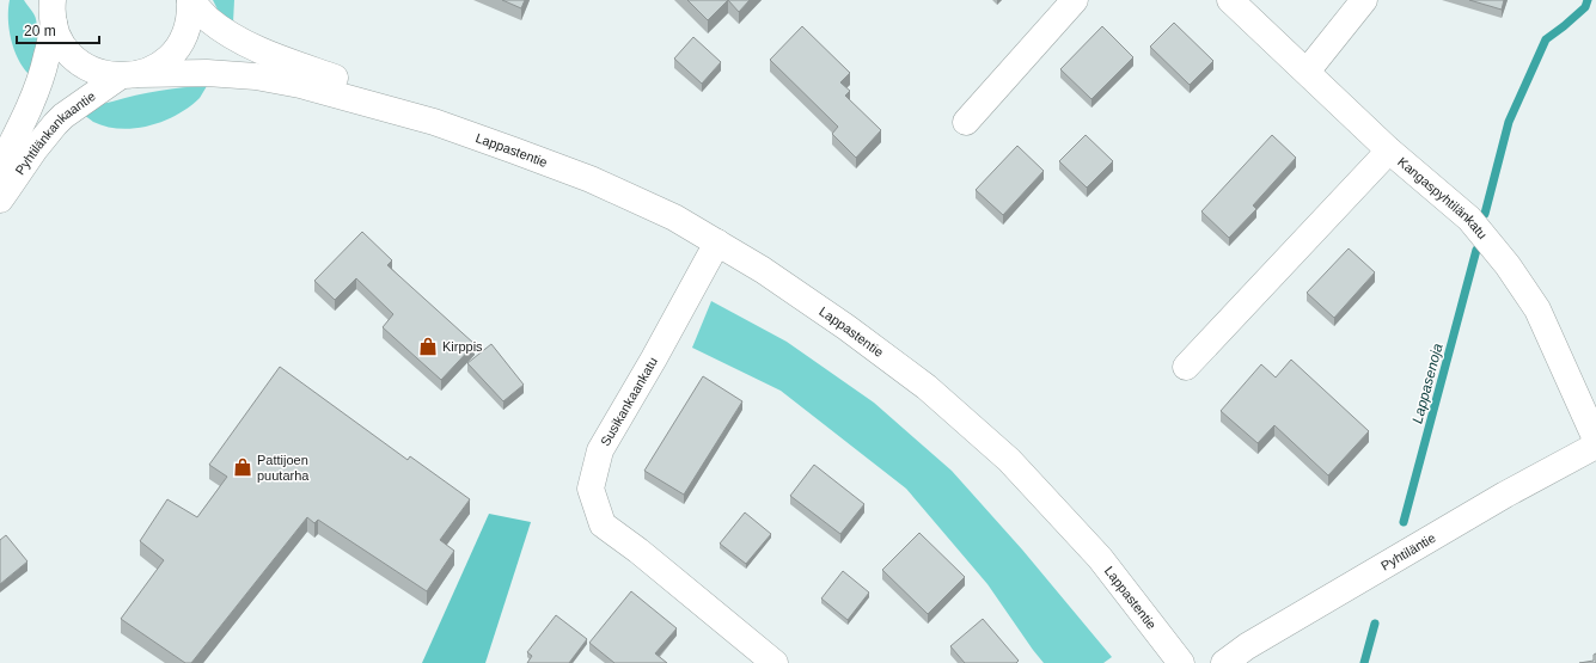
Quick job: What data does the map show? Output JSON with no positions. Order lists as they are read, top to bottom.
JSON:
{
  "streets": {
    "street": [
      "Pyhtilänkankaantie",
      "Lappastentie",
      "Kangaspyhtilänkatu",
      "Susikankaankatu",
      "Pyhtiläntie"
    ]
  },
  "crossings": [
    ["Pyhtilänkankaantie", "Lappastentie"],
    ["Lappastentie", "Susikankaankatu"]
  ],
  "water": ["Lappasenoja"],
  "places": {
    "shop": ["Kirppis", "Pattijoen puutarha"]
  },
  "scale_bar": "20 m"
}
